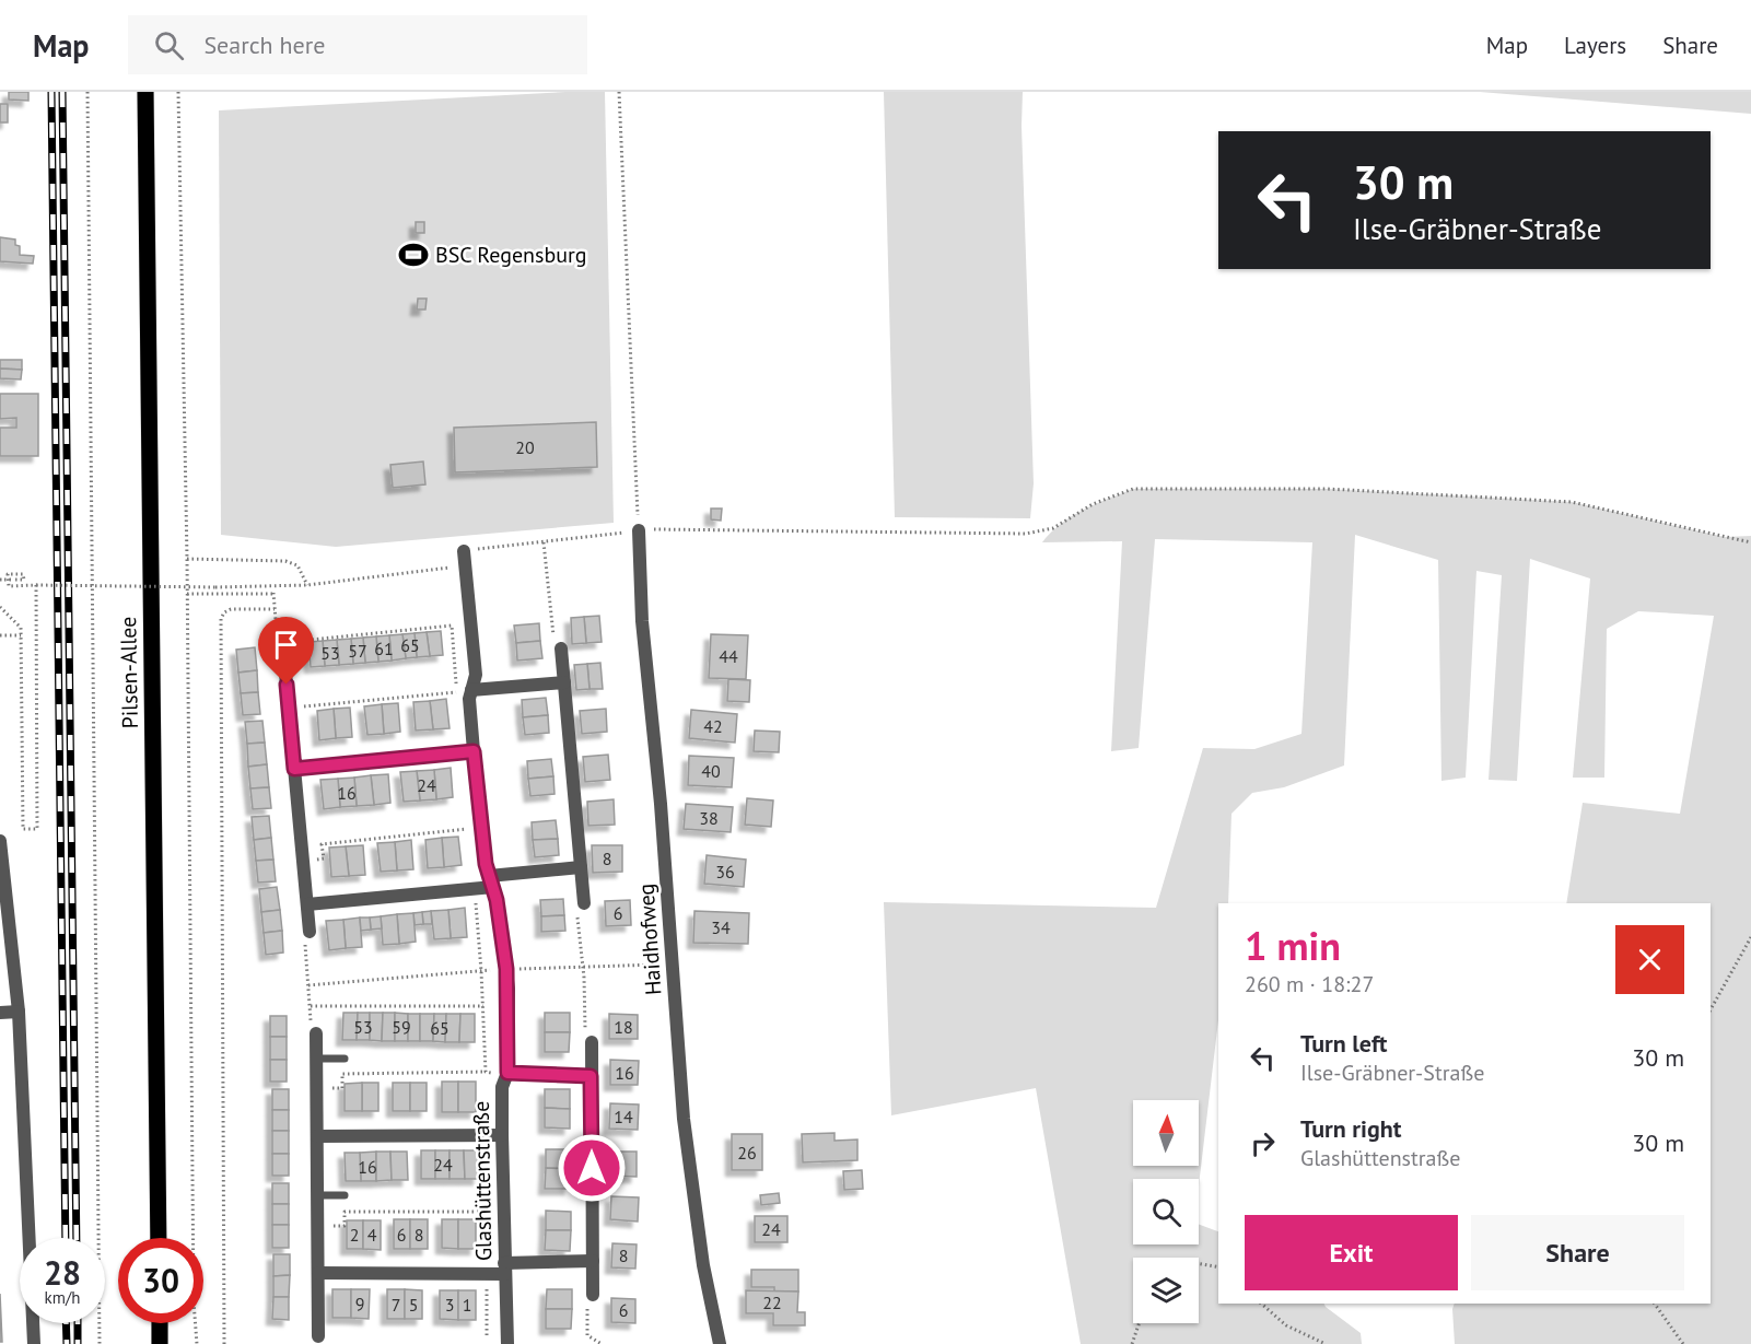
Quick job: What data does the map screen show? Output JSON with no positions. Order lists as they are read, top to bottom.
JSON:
{
  "streets": {
    "main road": ["Pilsen-Allee"],
    "street": ["Haidhofweg", "Glashüttenstraße"]
  },
  "places": {
    "sports": ["BSC Regensburg"]
  },
  "house_numbers": [
    "20",
    "65",
    "61",
    "57",
    "53",
    "44",
    "42",
    "40",
    "24",
    "16",
    "38",
    "8",
    "36",
    "6",
    "34",
    "53",
    "59",
    "18",
    "65",
    "16",
    "14",
    "26",
    "24",
    "16",
    "24",
    "2",
    "4",
    "6",
    "8",
    "8",
    "22",
    "9",
    "7",
    "5",
    "3",
    "1",
    "6"
  ],
  "north": "top",
  "page": {
    "header": "Map",
    "search": "Search here",
    "nav": ["Map", "Layers", "Share"],
    "turn": ["30 m", "Ilse-Gräbner-Straße"],
    "heading": ["1 min", "260 m · 18:27"],
    "list": [
      {
        "name": "Turn left",
        "note": "Ilse-Gräbner-Straße",
        "value": "30 m"
      },
      {
        "name": "Turn right",
        "note": "Glashüttenstraße",
        "value": "30 m"
      }
    ],
    "buttons": ["Exit", "Share"],
    "speed": "28 km/h",
    "limit": "30"
  }
}
